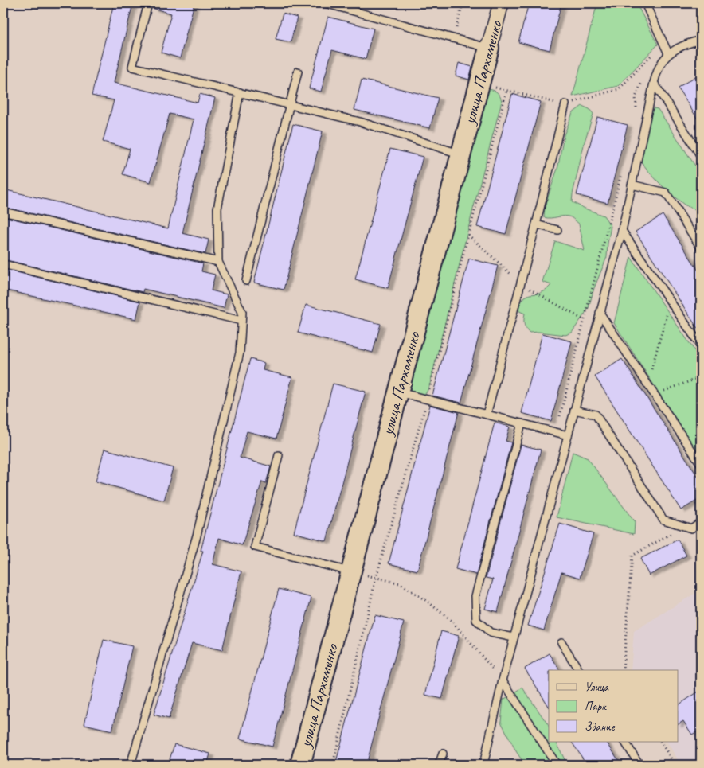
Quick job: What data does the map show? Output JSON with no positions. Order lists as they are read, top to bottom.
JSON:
{
  "streets": {
    "street": ["улица Пархоменко"]
  },
  "legend": ["Улица", "Парк", "Здание"]
}
